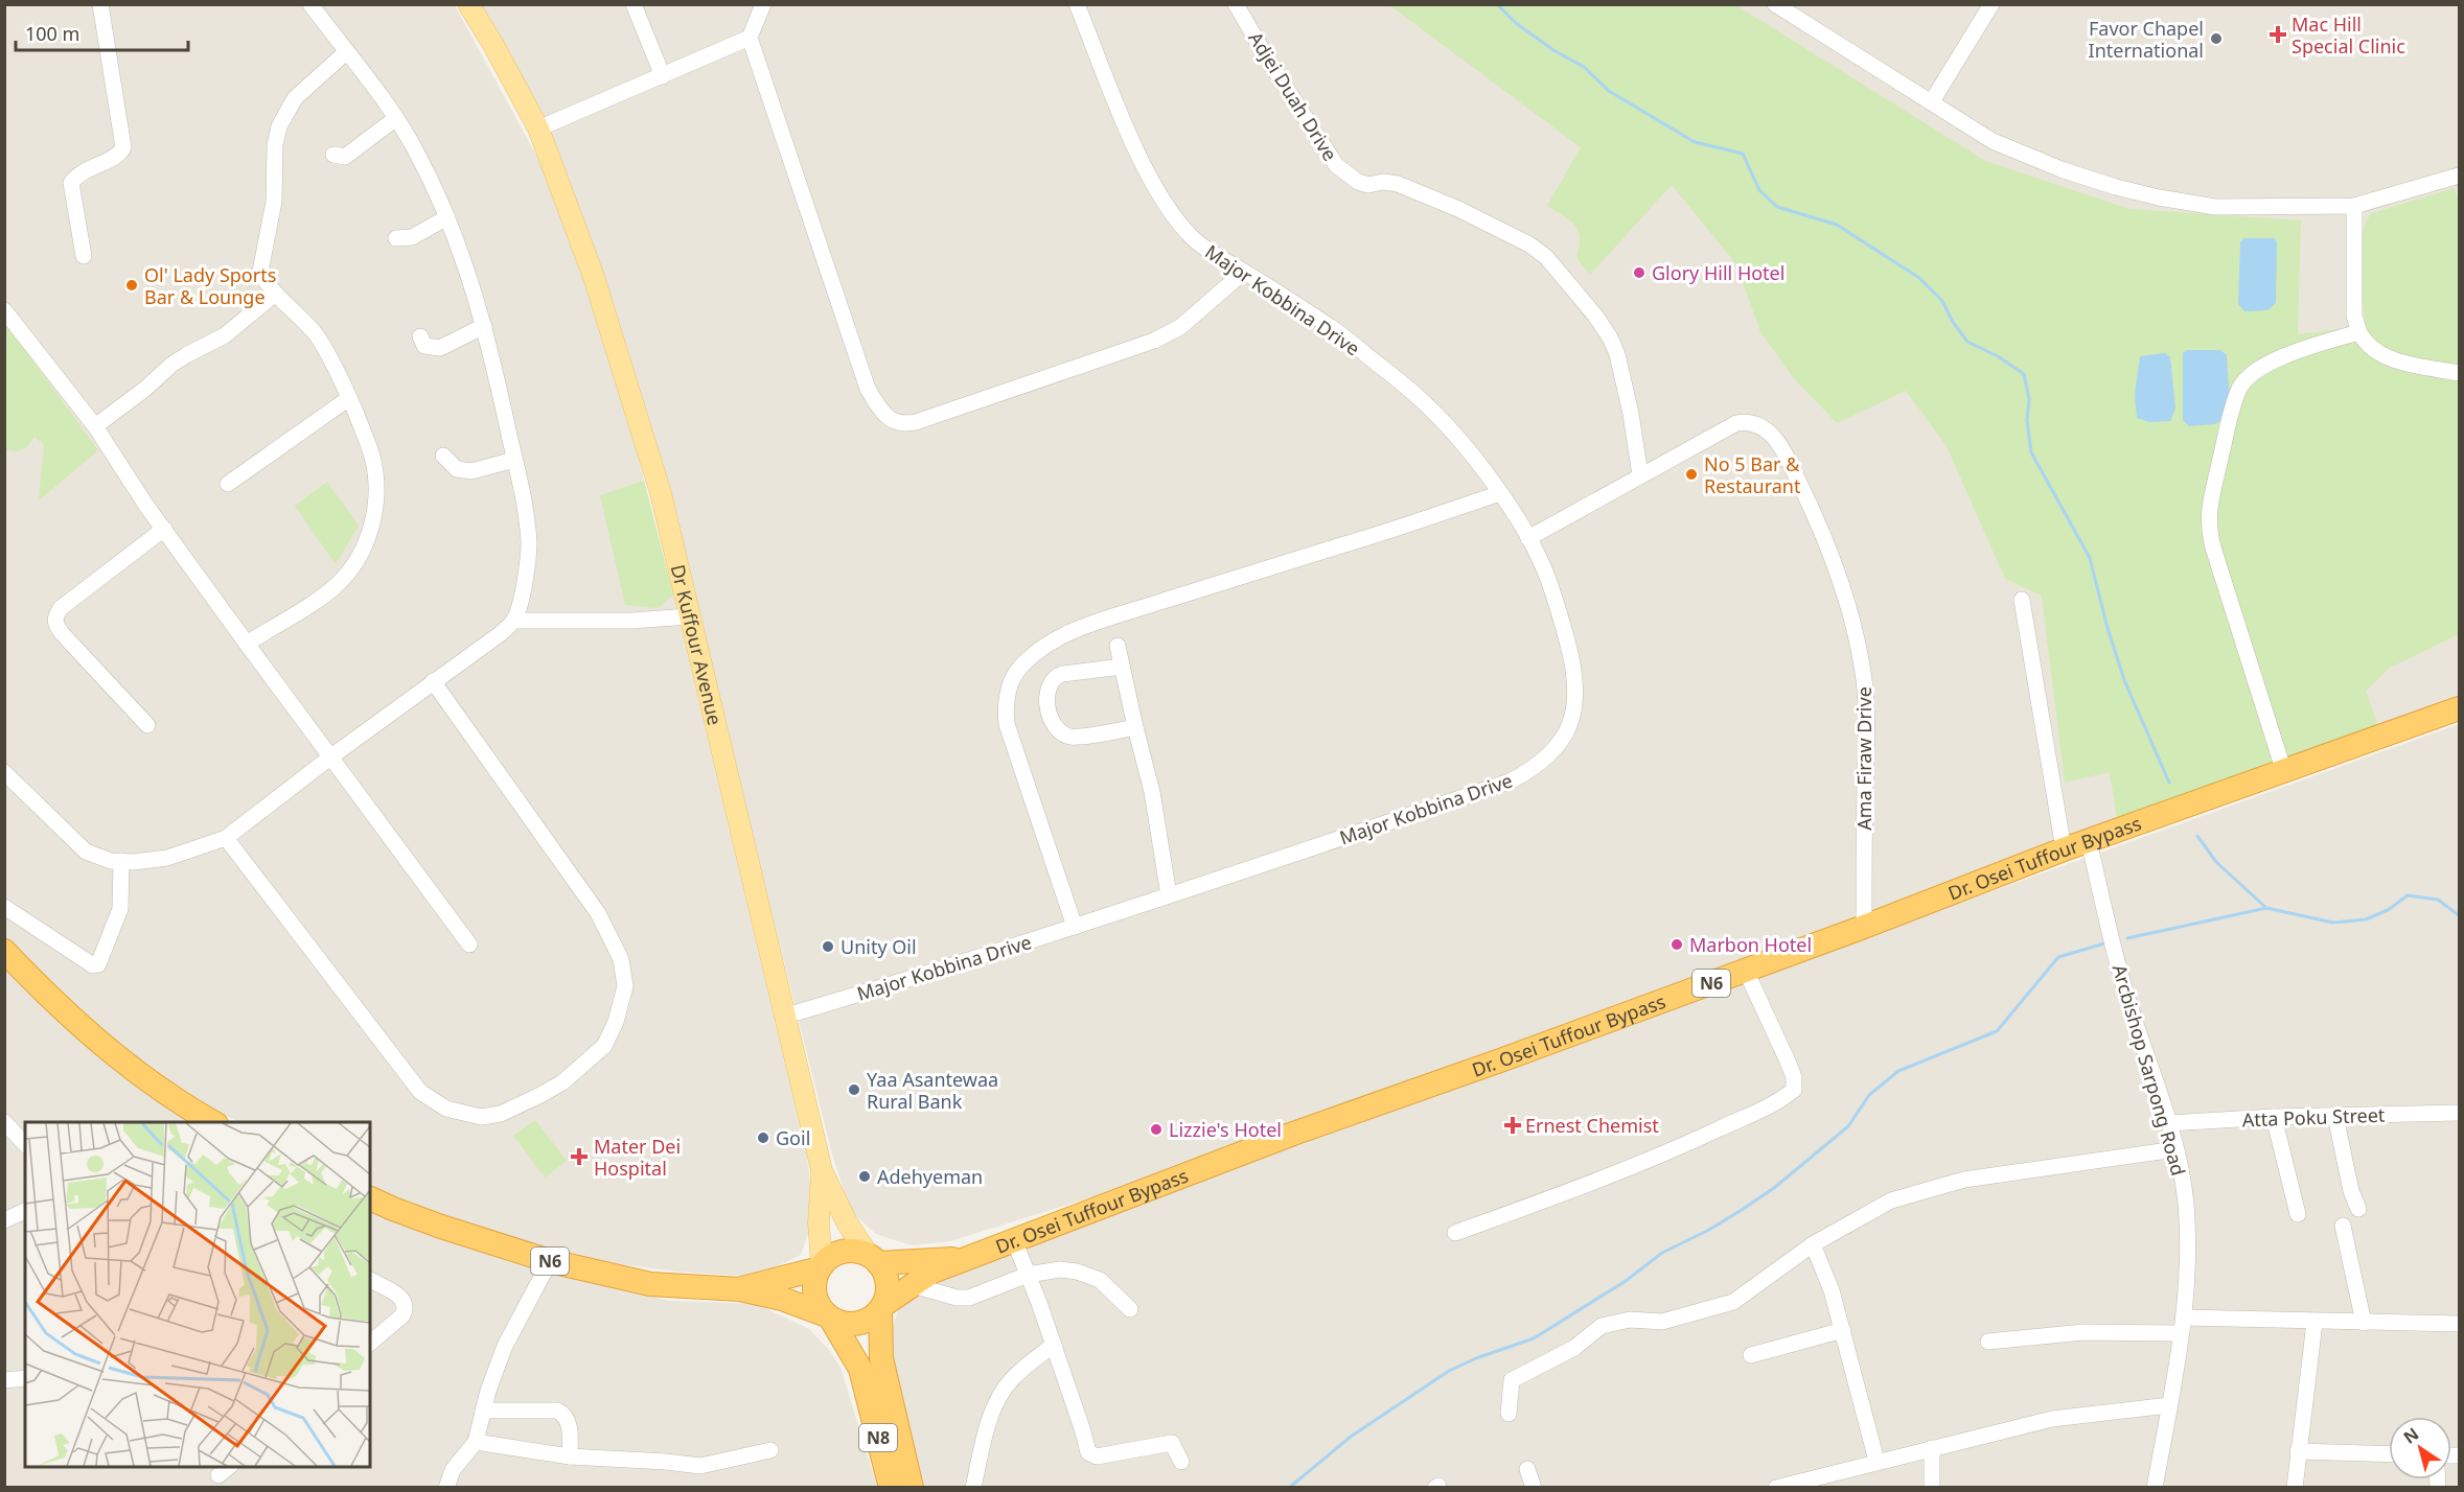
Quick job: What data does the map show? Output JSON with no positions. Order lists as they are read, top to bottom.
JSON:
{
  "streets": {
    "highway": ["Dr. Osei Tuffour Bypass", "N6", "N8"],
    "main road": ["Dr Kuffour Avenue"],
    "street": [
      "Adjei Duah Drive",
      "Major Kobbina Drive",
      "Ama Firaw Drive",
      "Arcbishop Sarpong Road",
      "Atta Poku Street"
    ]
  },
  "crossings": [
    ["Adjei Duah Drive", "Ama Firaw Drive"],
    ["Major Kobbina Drive", "Dr Kuffour Avenue"],
    ["Major Kobbina Drive", "Ama Firaw Drive"],
    ["Ama Firaw Drive", "Dr. Osei Tuffour Bypass"],
    ["Dr. Osei Tuffour Bypass", "N6"],
    ["Dr. Osei Tuffour Bypass", "Arcbishop Sarpong Road"],
    ["Dr. Osei Tuffour Bypass", "N8"],
    ["N6", "N8"],
    ["Arcbishop Sarpong Road", "Atta Poku Street"]
  ],
  "places": {
    "health": ["Mac Hill Special Clinic", "Ernest Chemist", "Mater Dei Hospital"],
    "other": [
      "Favor Chapel International",
      "Glory Hill Hotel",
      "Ol' Lady Sports Bar & Lounge",
      "No 5 Bar & Restaurant",
      "Marbon Hotel",
      "Unity Oil",
      "Yaa Asantewaa Rural Bank",
      "Lizzie's Hotel",
      "Goil",
      "Adehyeman"
    ]
  },
  "scale_bar": "100 m",
  "north": "top left"
}
